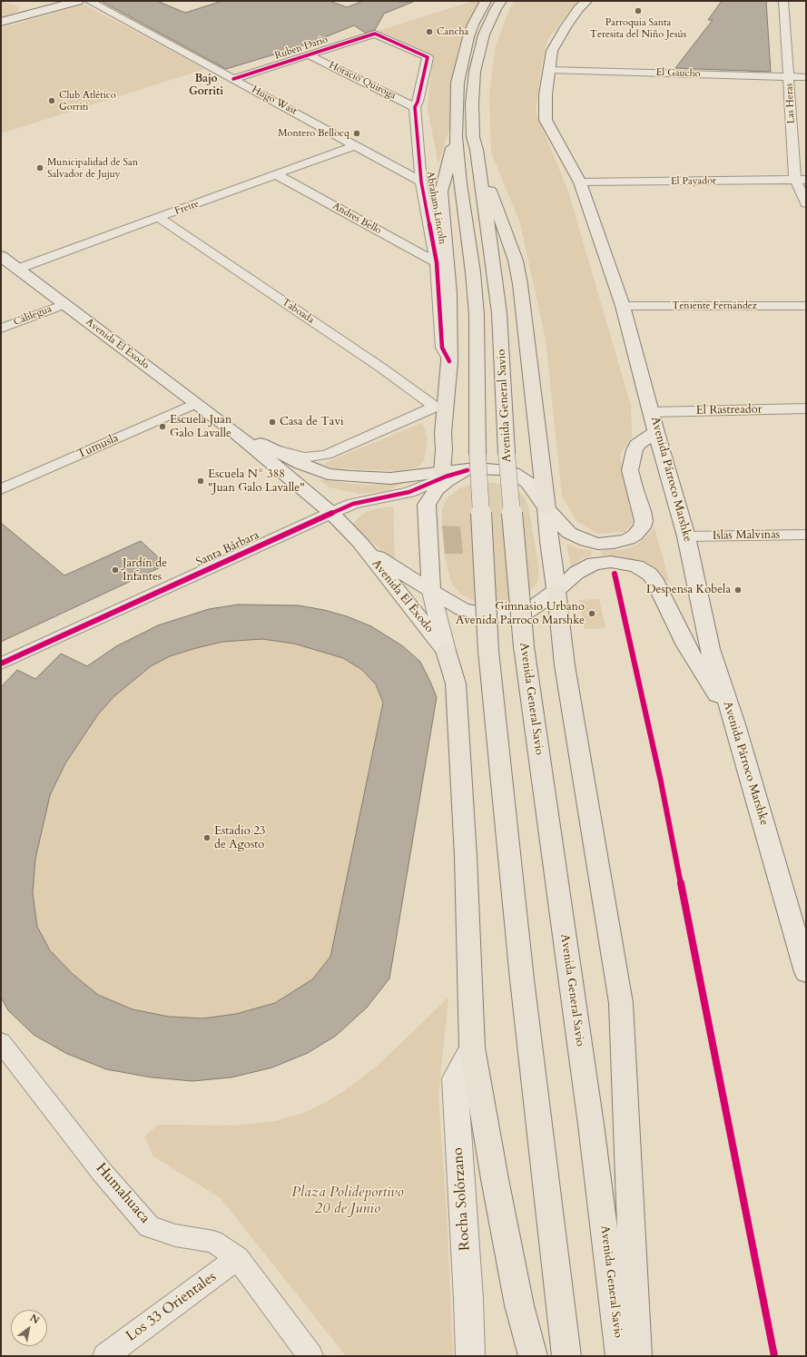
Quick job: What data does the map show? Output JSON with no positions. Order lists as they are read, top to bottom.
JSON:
{
  "streets": {
    "highway": ["Avenida General Savio"],
    "main road": ["Avenida El Éxodo", "Avenida Párroco Marshke", "Rocha Solórzano"],
    "street": [
      "Ruben Dario",
      "El Gaucho",
      "Horacio Quiroga",
      "Hugo Wast",
      "Las Heras",
      "El Payador",
      "Freire",
      "Abraham Lincoln",
      "Andres Bello",
      "Teniente Fernández",
      "Taboada",
      "Calilegua",
      "El Rastreador",
      "Tumusla",
      "Islas Malvinas",
      "Santa Bárbara",
      "Humahuaca",
      "Los 33 Orientales"
    ]
  },
  "crossings": [
    ["Ruben Dario", "Horacio Quiroga"],
    ["Ruben Dario", "Hugo Wast"],
    ["Ruben Dario", "Abraham Lincoln"],
    ["El Gaucho", "Las Heras"],
    ["El Gaucho", "Avenida Párroco Marshke"],
    ["Horacio Quiroga", "Abraham Lincoln"],
    ["Hugo Wast", "Freire"],
    ["Hugo Wast", "Abraham Lincoln"],
    ["Las Heras", "El Payador"],
    ["El Payador", "Avenida Párroco Marshke"],
    ["Freire", "Andres Bello"],
    ["Freire", "Taboada"],
    ["Freire", "Avenida El Éxodo"],
    ["Abraham Lincoln", "Andres Bello"],
    ["Teniente Fernández", "Avenida Párroco Marshke"],
    ["Calilegua", "Avenida El Éxodo"],
    ["Avenida El Éxodo", "Tumusla"],
    ["Avenida El Éxodo", "Avenida Párroco Marshke"],
    ["Avenida El Éxodo", "Santa Bárbara"],
    ["El Rastreador", "Avenida Párroco Marshke"],
    ["Avenida Párroco Marshke", "Islas Malvinas"],
    ["Humahuaca", "Los 33 Orientales"]
  ],
  "districts": ["Bajo Gorriti"],
  "parks": ["Plaza Polideportivo 20 de Junio"],
  "places": [
    "Parroquia Santa Teresita del Niño Jesús",
    "Cancha",
    "Club Atlético Gorriti",
    "Montero Bellocq",
    "Municipalidad de San Salvador de Jujuy",
    "Casa de Tavi",
    "Escuela Juan Galo Lavalle",
    "Escuela N° 388 \"Juan Galo Lavalle\"",
    "Jardín de Infantes",
    "Despensa Kobela",
    "Gimnasio Urbano Avenida Parroco Marshke",
    "Estadio 23 de Agosto"
  ],
  "north": "top right"
}
